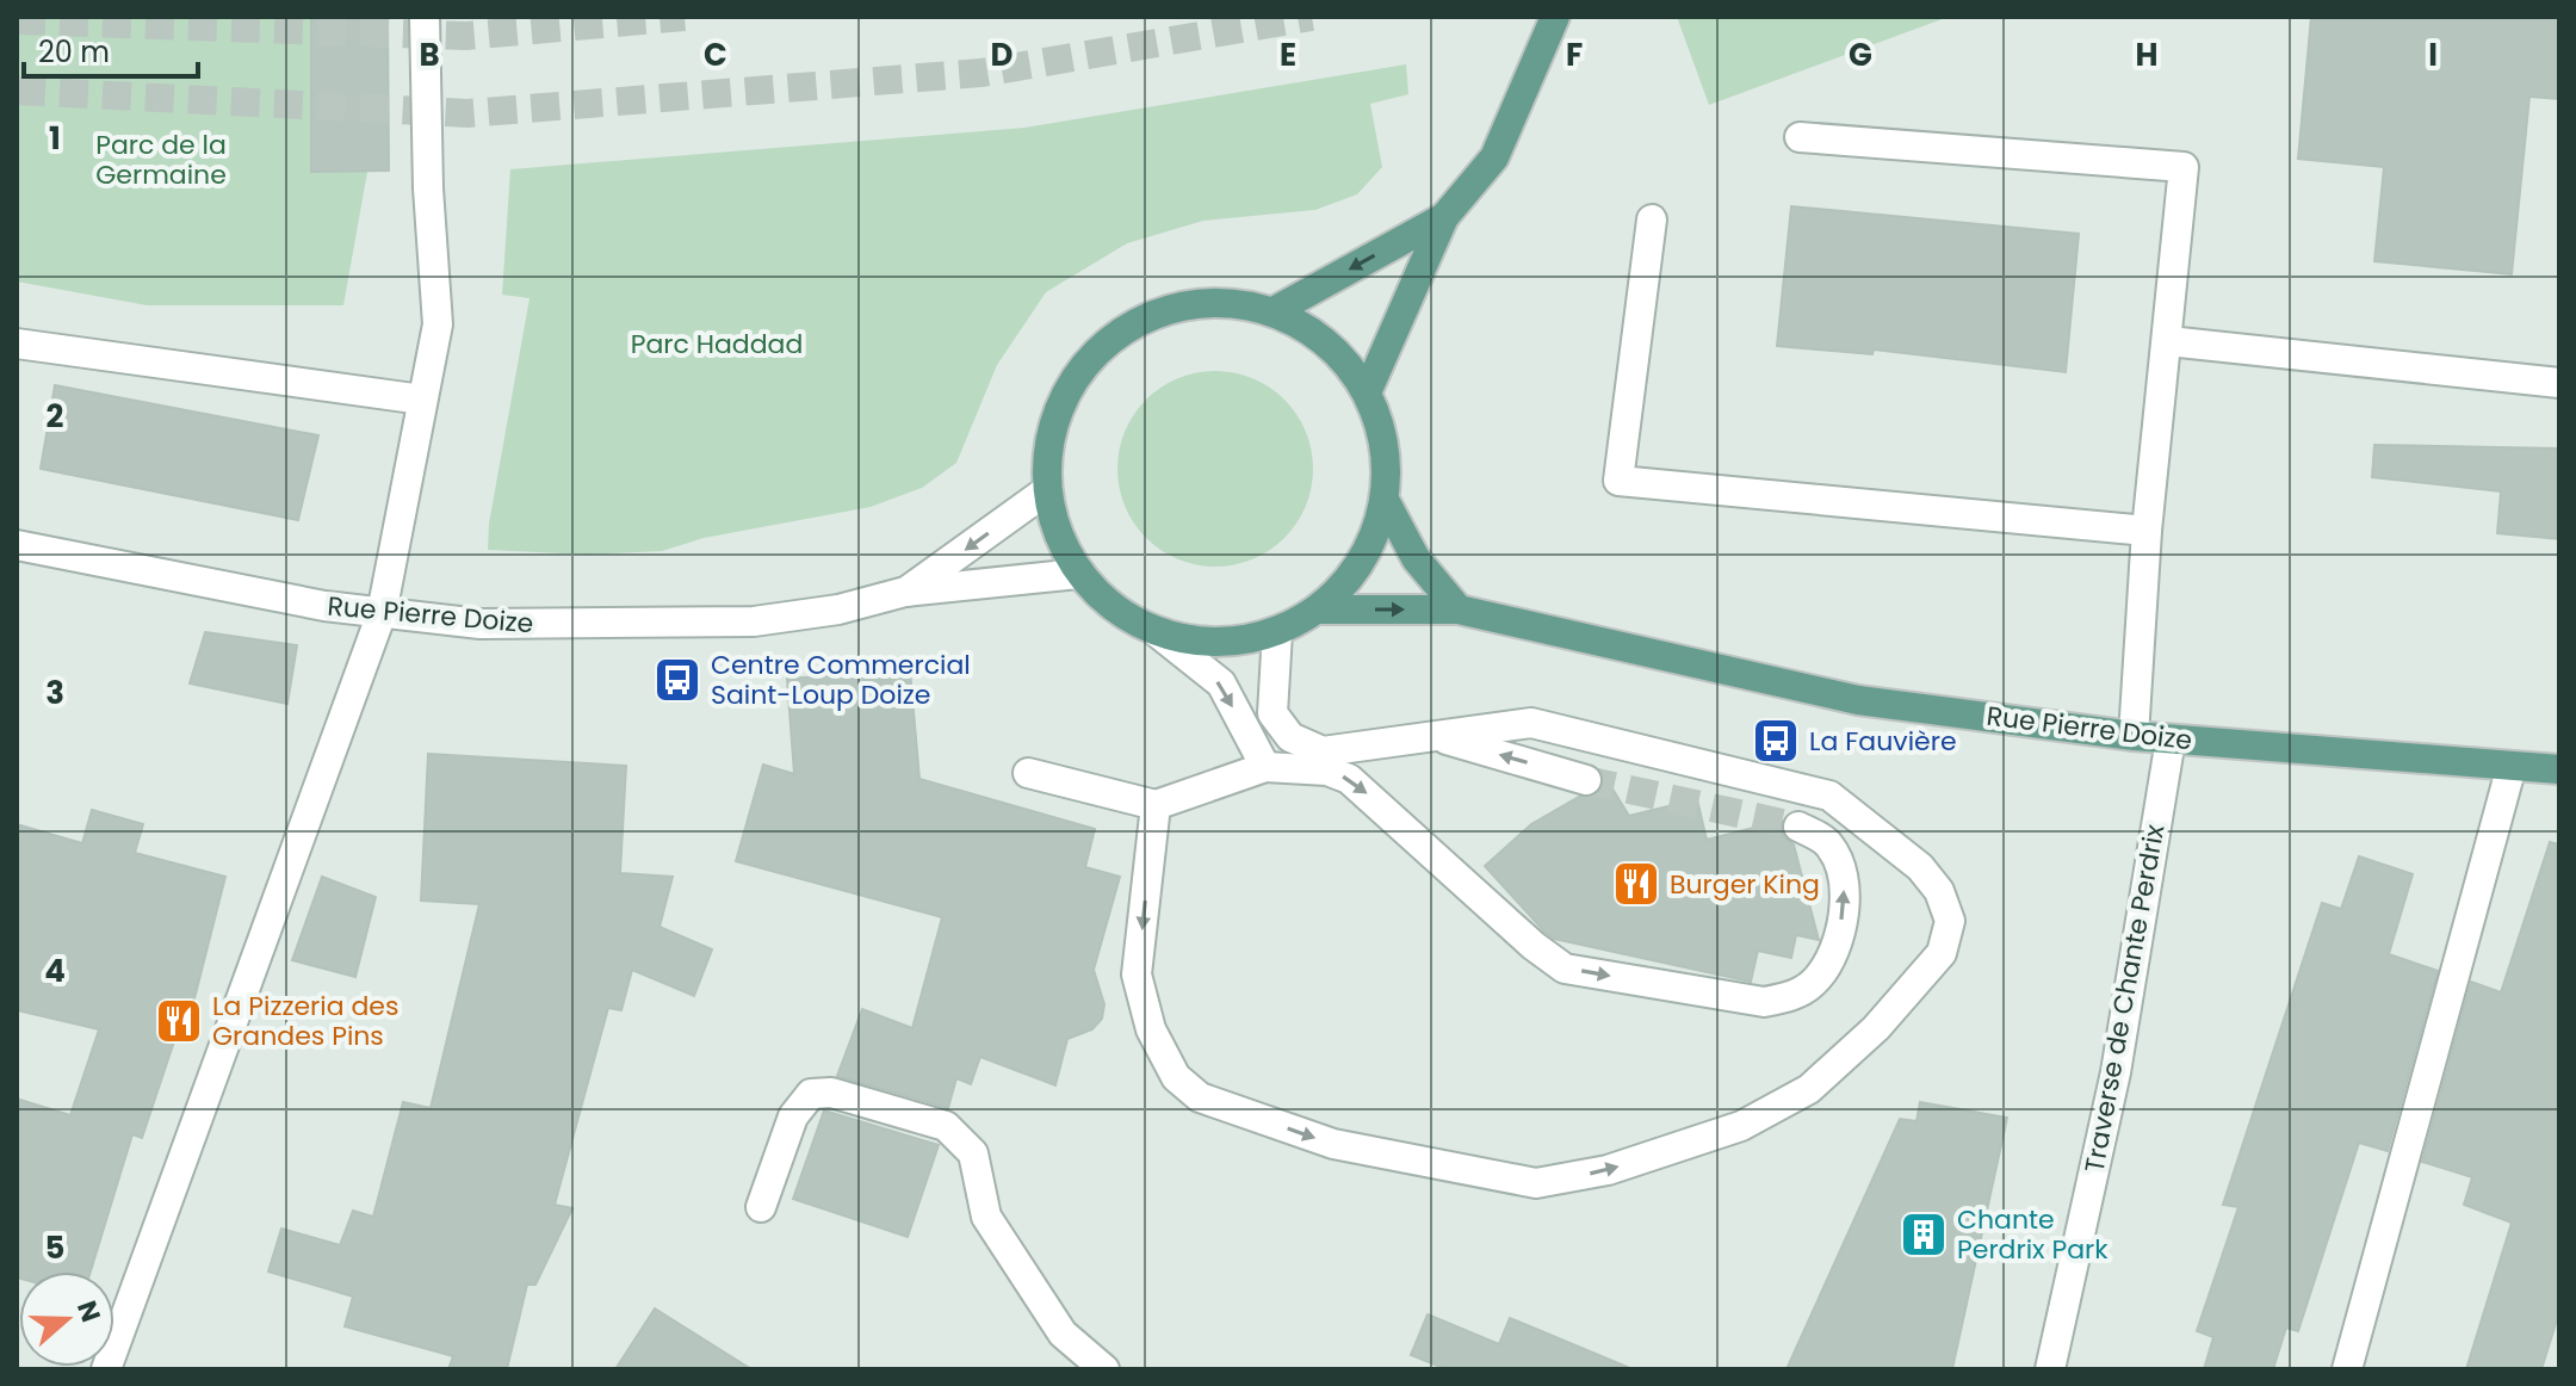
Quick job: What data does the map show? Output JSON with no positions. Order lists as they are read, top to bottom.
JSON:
{
  "streets": {
    "main road": ["Rue Pierre Doize"],
    "street": ["Traverse de Chante Perdrix"]
  },
  "crossings": [
    ["Rue Pierre Doize", "Traverse de Chante Perdrix"]
  ],
  "parks": ["Parc de la Germaine", "Parc Haddad"],
  "places": {
    "bus stop": ["Centre Commercial Saint-Loup Doize", "La Fauvière"],
    "restaurant": ["Burger King", "La Pizzeria des Grandes Pins"],
    "building": ["Chante Perdrix Park"]
  },
  "scale_bar": "20 m",
  "north": "right",
  "grid": {
    "columns": [
      "B",
      "C",
      "D",
      "E",
      "F",
      "G",
      "H",
      "I"
    ],
    "rows": [
      "1",
      "2",
      "3",
      "4",
      "5"
    ]
  }
}
